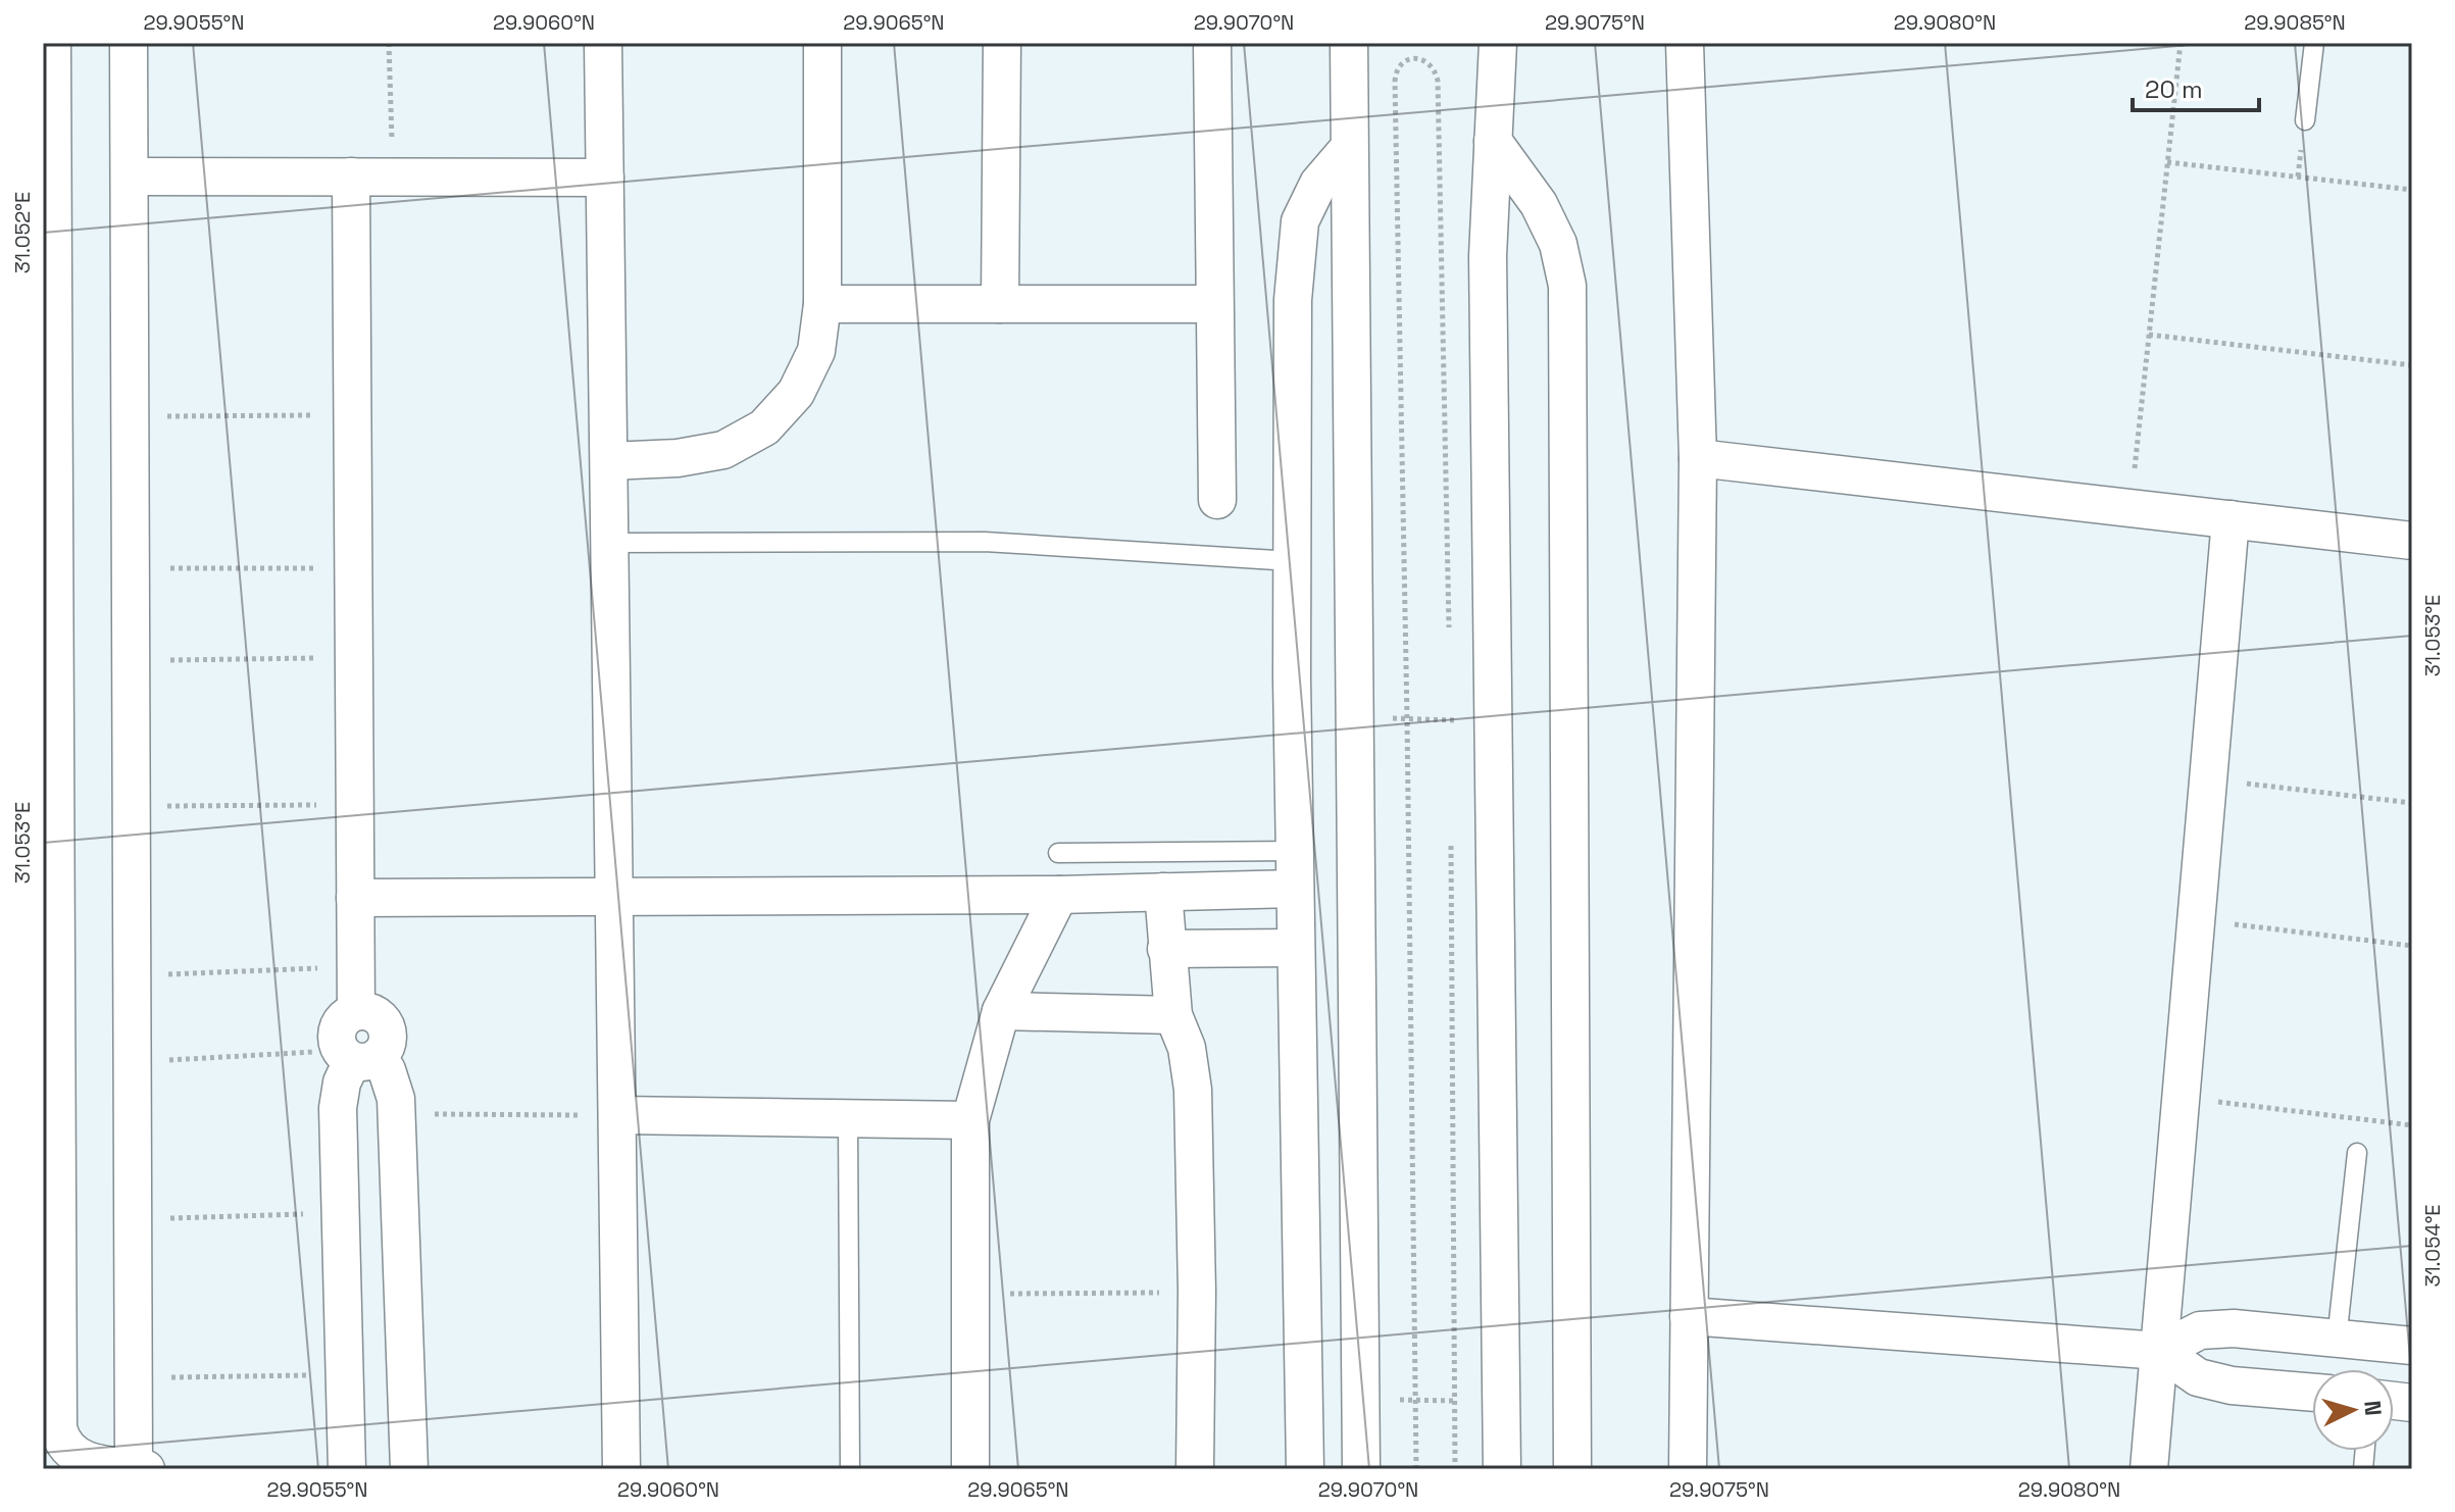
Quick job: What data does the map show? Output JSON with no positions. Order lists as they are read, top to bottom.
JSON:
{
  "scale_bar": "20 m",
  "north": "right",
  "coordinates": [
    "29.9055°N",
    "29.9060°N",
    "29.9065°N",
    "29.9070°N",
    "29.9075°N",
    "29.9080°N",
    "29.9085°N",
    "31.052°E",
    "31.053°E",
    "31.054°E"
  ]
}
